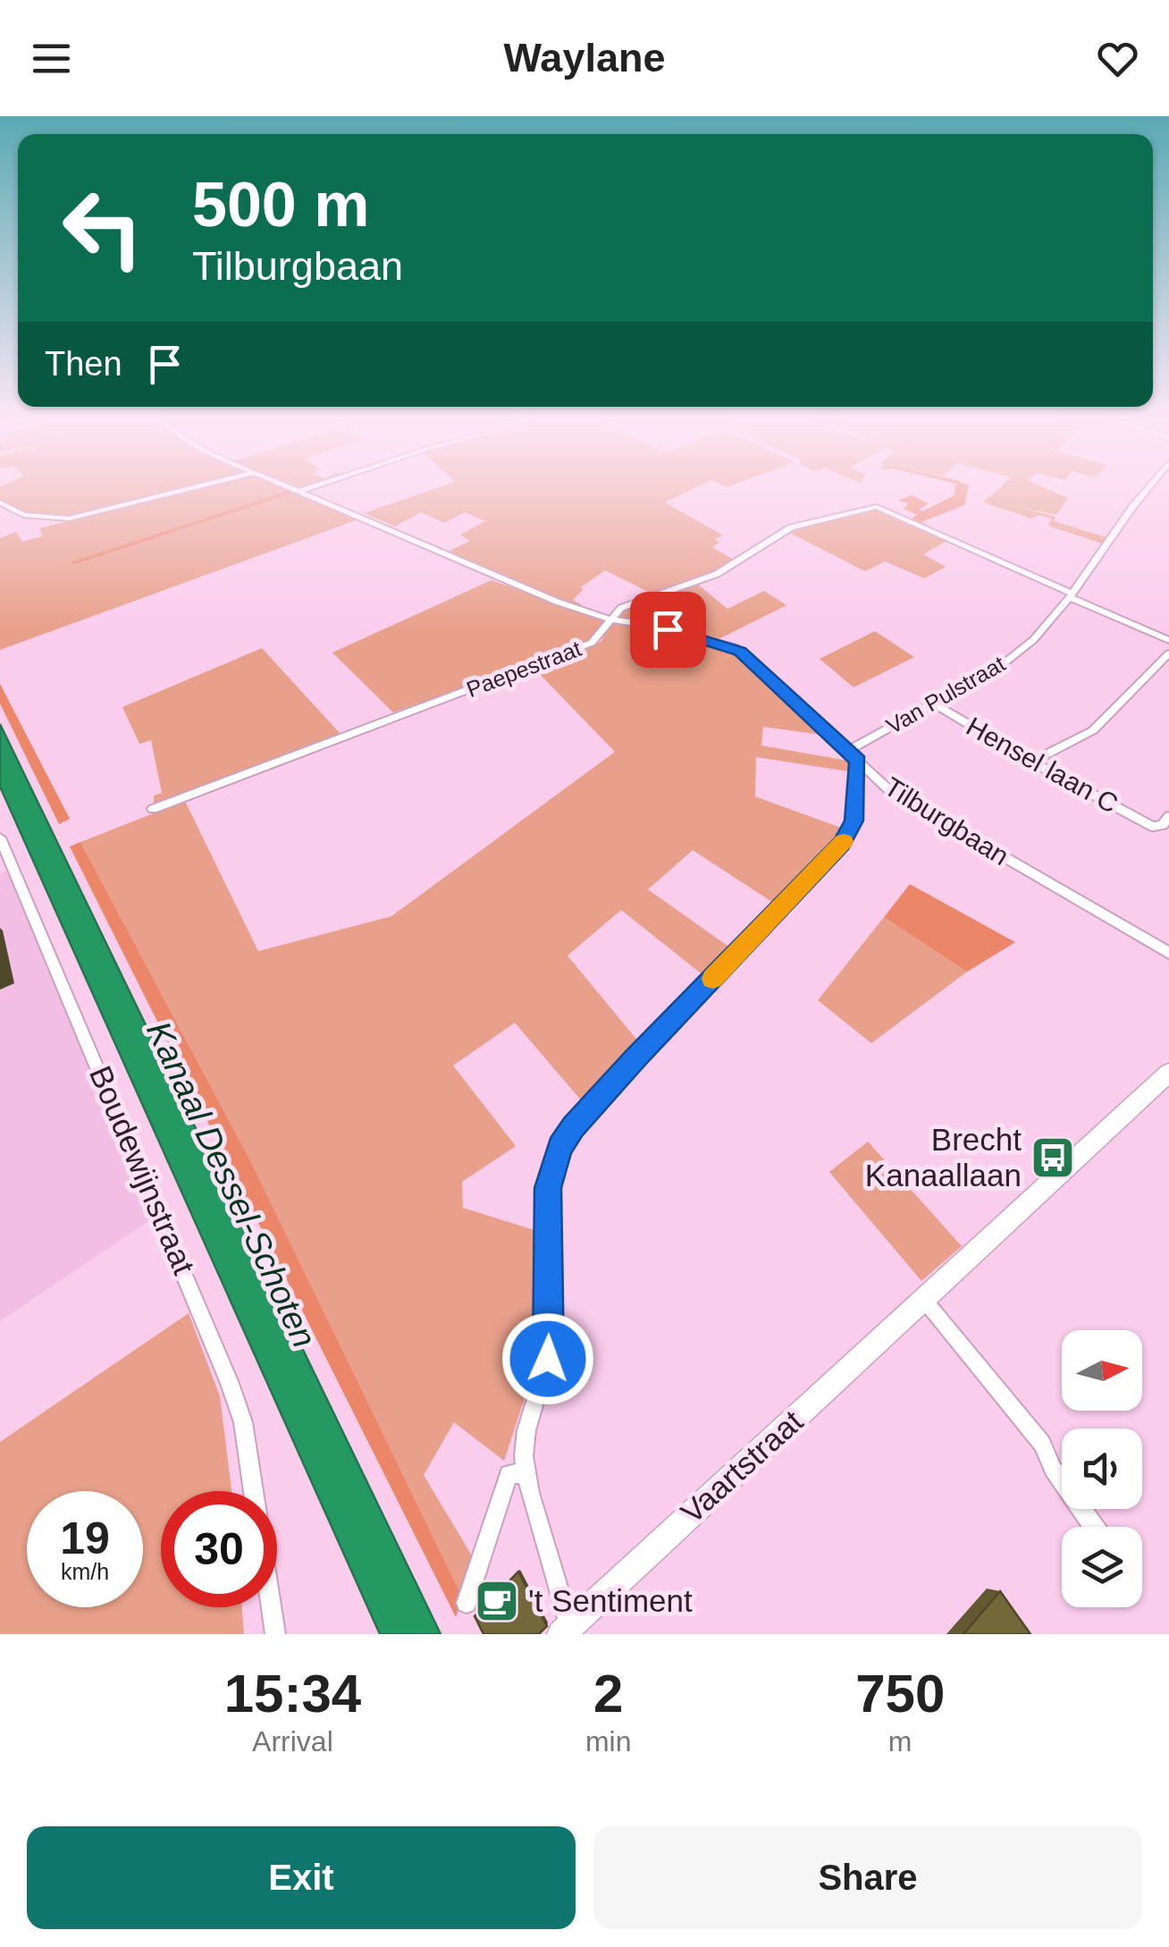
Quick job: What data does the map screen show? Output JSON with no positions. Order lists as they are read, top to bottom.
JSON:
{
  "streets": {
    "main road": ["Vaartstraat"],
    "street": [
      "Paepestraat",
      "Van Pulstraat",
      "Hensel laan C",
      "Tilburgbaan",
      "Boudewijnstraat"
    ]
  },
  "crossings": [
    ["Paepestraat", "Van Pulstraat"],
    ["Paepestraat", "Tilburgbaan"],
    ["Van Pulstraat", "Hensel laan C"],
    ["Van Pulstraat", "Tilburgbaan"]
  ],
  "water": ["Kanaal Dessel-Schoten"],
  "places": {
    "bus stop": ["Brecht Kanaallaan"],
    "cafe": ["'t Sentiment"]
  },
  "north": "right",
  "page": {
    "header": "Waylane",
    "turn": ["500 m", "Tilburgbaan"],
    "then": "Then",
    "speed": "19 km/h",
    "limit": "30",
    "eta": [
      "15:34",
      "Arrival",
      "2",
      "min",
      "750",
      "m"
    ],
    "buttons": ["Exit", "Share"]
  }
}
